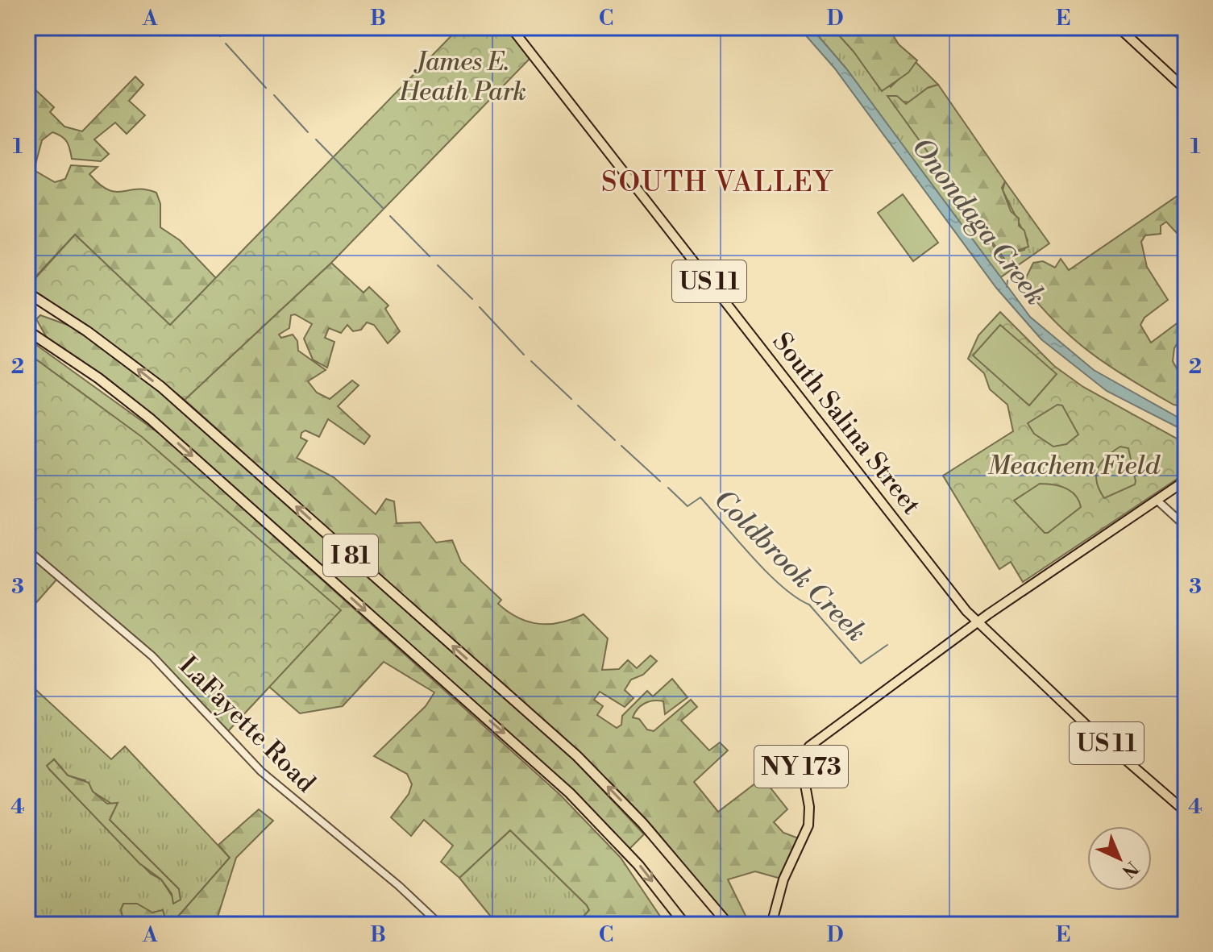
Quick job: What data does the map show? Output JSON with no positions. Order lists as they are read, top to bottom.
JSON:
{
  "streets": {
    "highway": ["I 81"],
    "main road": ["US 11", "South Salina Street", "NY 173"],
    "street": ["LaFayette Road"]
  },
  "crossings": [
    ["South Salina Street", "NY 173"]
  ],
  "districts": ["SOUTH VALLEY"],
  "water": ["Onondaga Creek", "Coldbrook Creek"],
  "parks": ["James E. Heath Park", "Meachem Field"],
  "north": "bottom right",
  "grid": {
    "columns": [
      "A",
      "B",
      "C",
      "D",
      "E"
    ],
    "rows": [
      "1",
      "2",
      "3",
      "4"
    ]
  }
}
